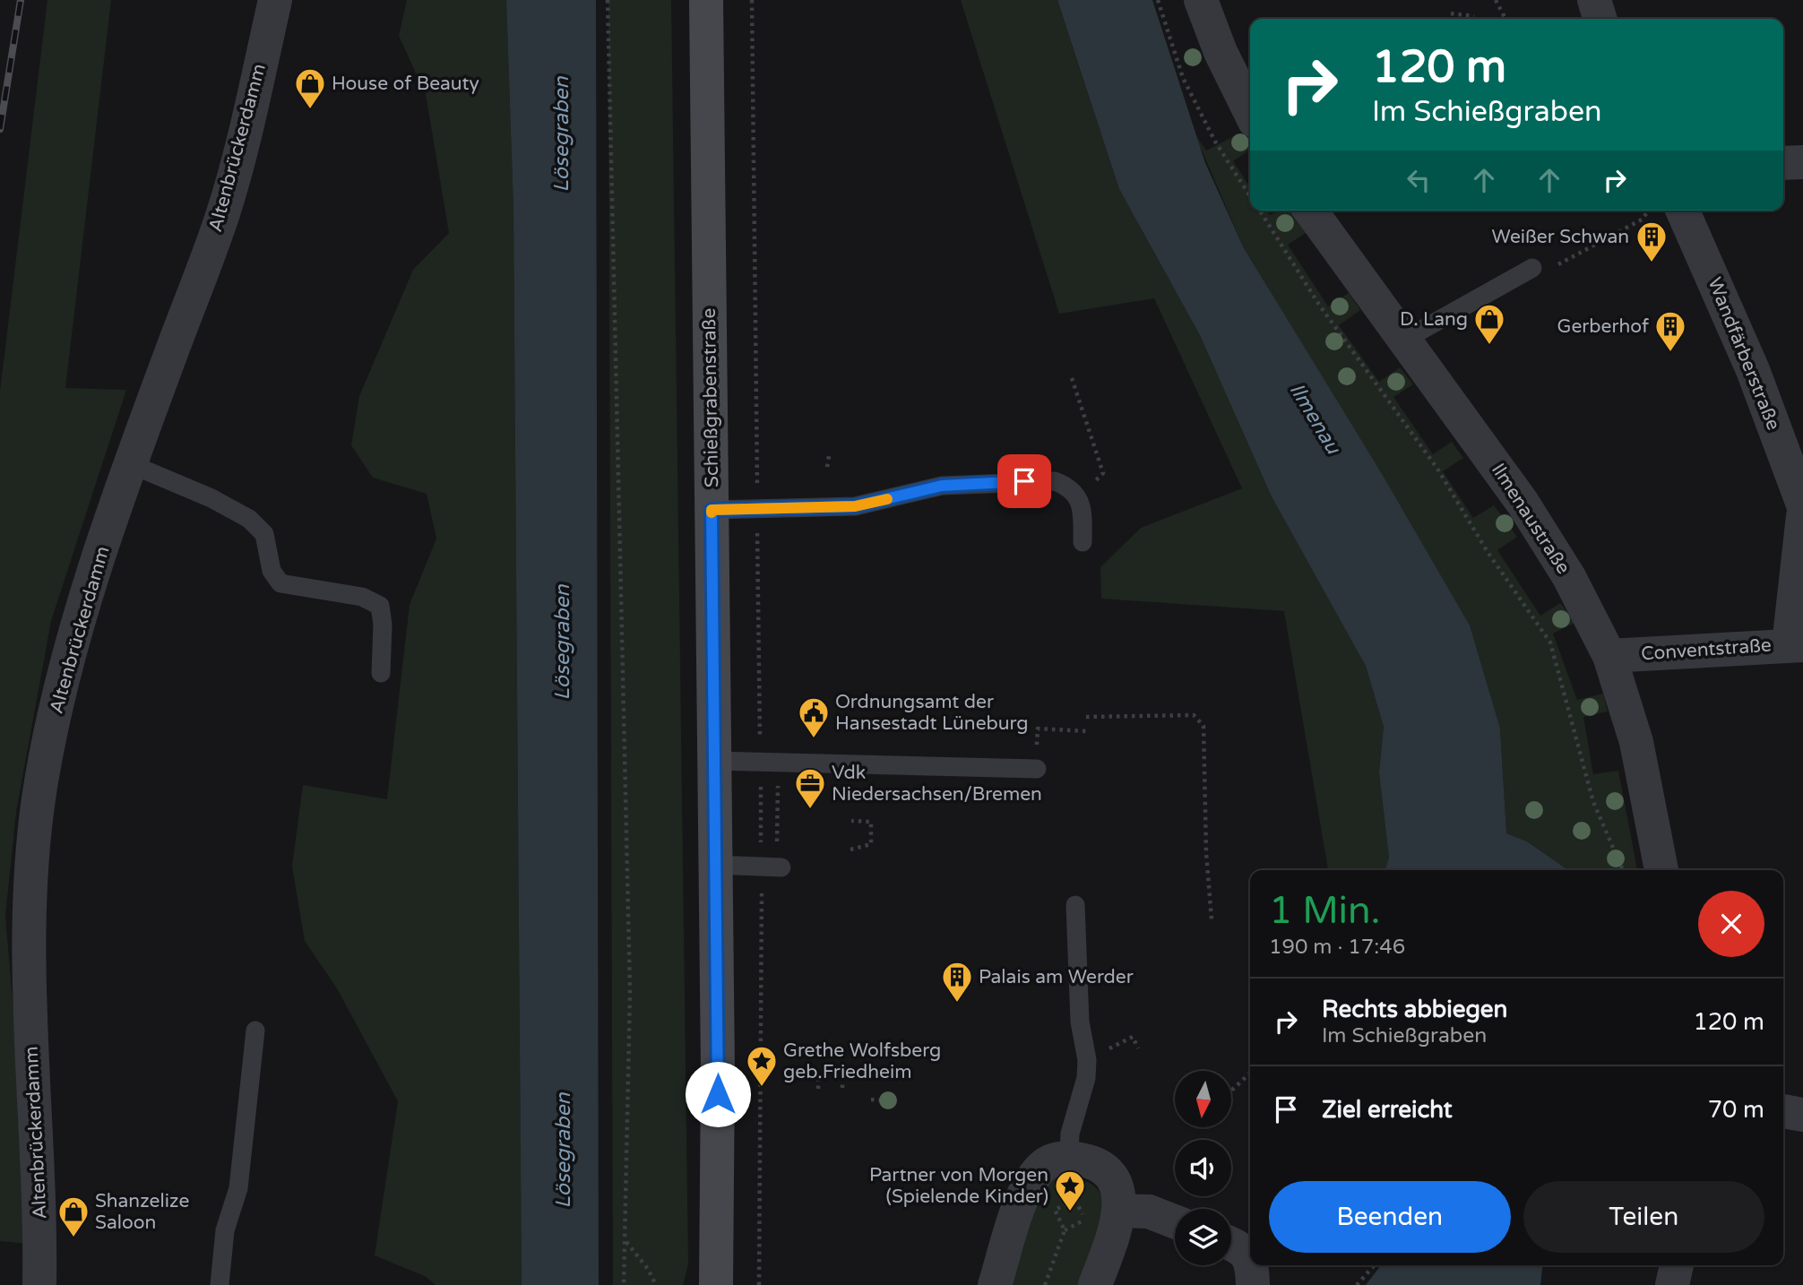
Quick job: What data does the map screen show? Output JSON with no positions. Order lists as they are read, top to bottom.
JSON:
{
  "streets": {
    "main road": ["Schießgrabenstraße"],
    "street": [
      "Altenbrückerdamm",
      "Wandfärberstraße",
      "Ilmenaustraße",
      "Conventstraße"
    ]
  },
  "crossings": [
    ["Ilmenaustraße", "Conventstraße"]
  ],
  "water": ["Lösegraben", "Ilmenau"],
  "places": {
    "shop": ["House of Beauty", "D. Lang", "Shanzelize Saloon"],
    "building": ["Weißer Schwan", "Gerberhof", "Palais am Werder"],
    "public building": ["Ordnungsamt der Hansestadt Lüneburg"],
    "office": ["Vdk Niedersachsen/Bremen"],
    "place": ["Grethe Wolfsberg geb.Friedheim", "Partner von Morgen (Spielende Kinder)"]
  },
  "north": "bottom",
  "page": {
    "turn": ["120 m", "Im Schießgraben"],
    "heading": ["1 Min.", "190 m · 17:46"],
    "list": [
      {
        "name": "Rechts abbiegen",
        "note": "Im Schießgraben",
        "value": "120 m"
      },
      {
        "name": "Ziel erreicht",
        "value": "70 m"
      }
    ],
    "buttons": ["Beenden", "Teilen"]
  }
}
